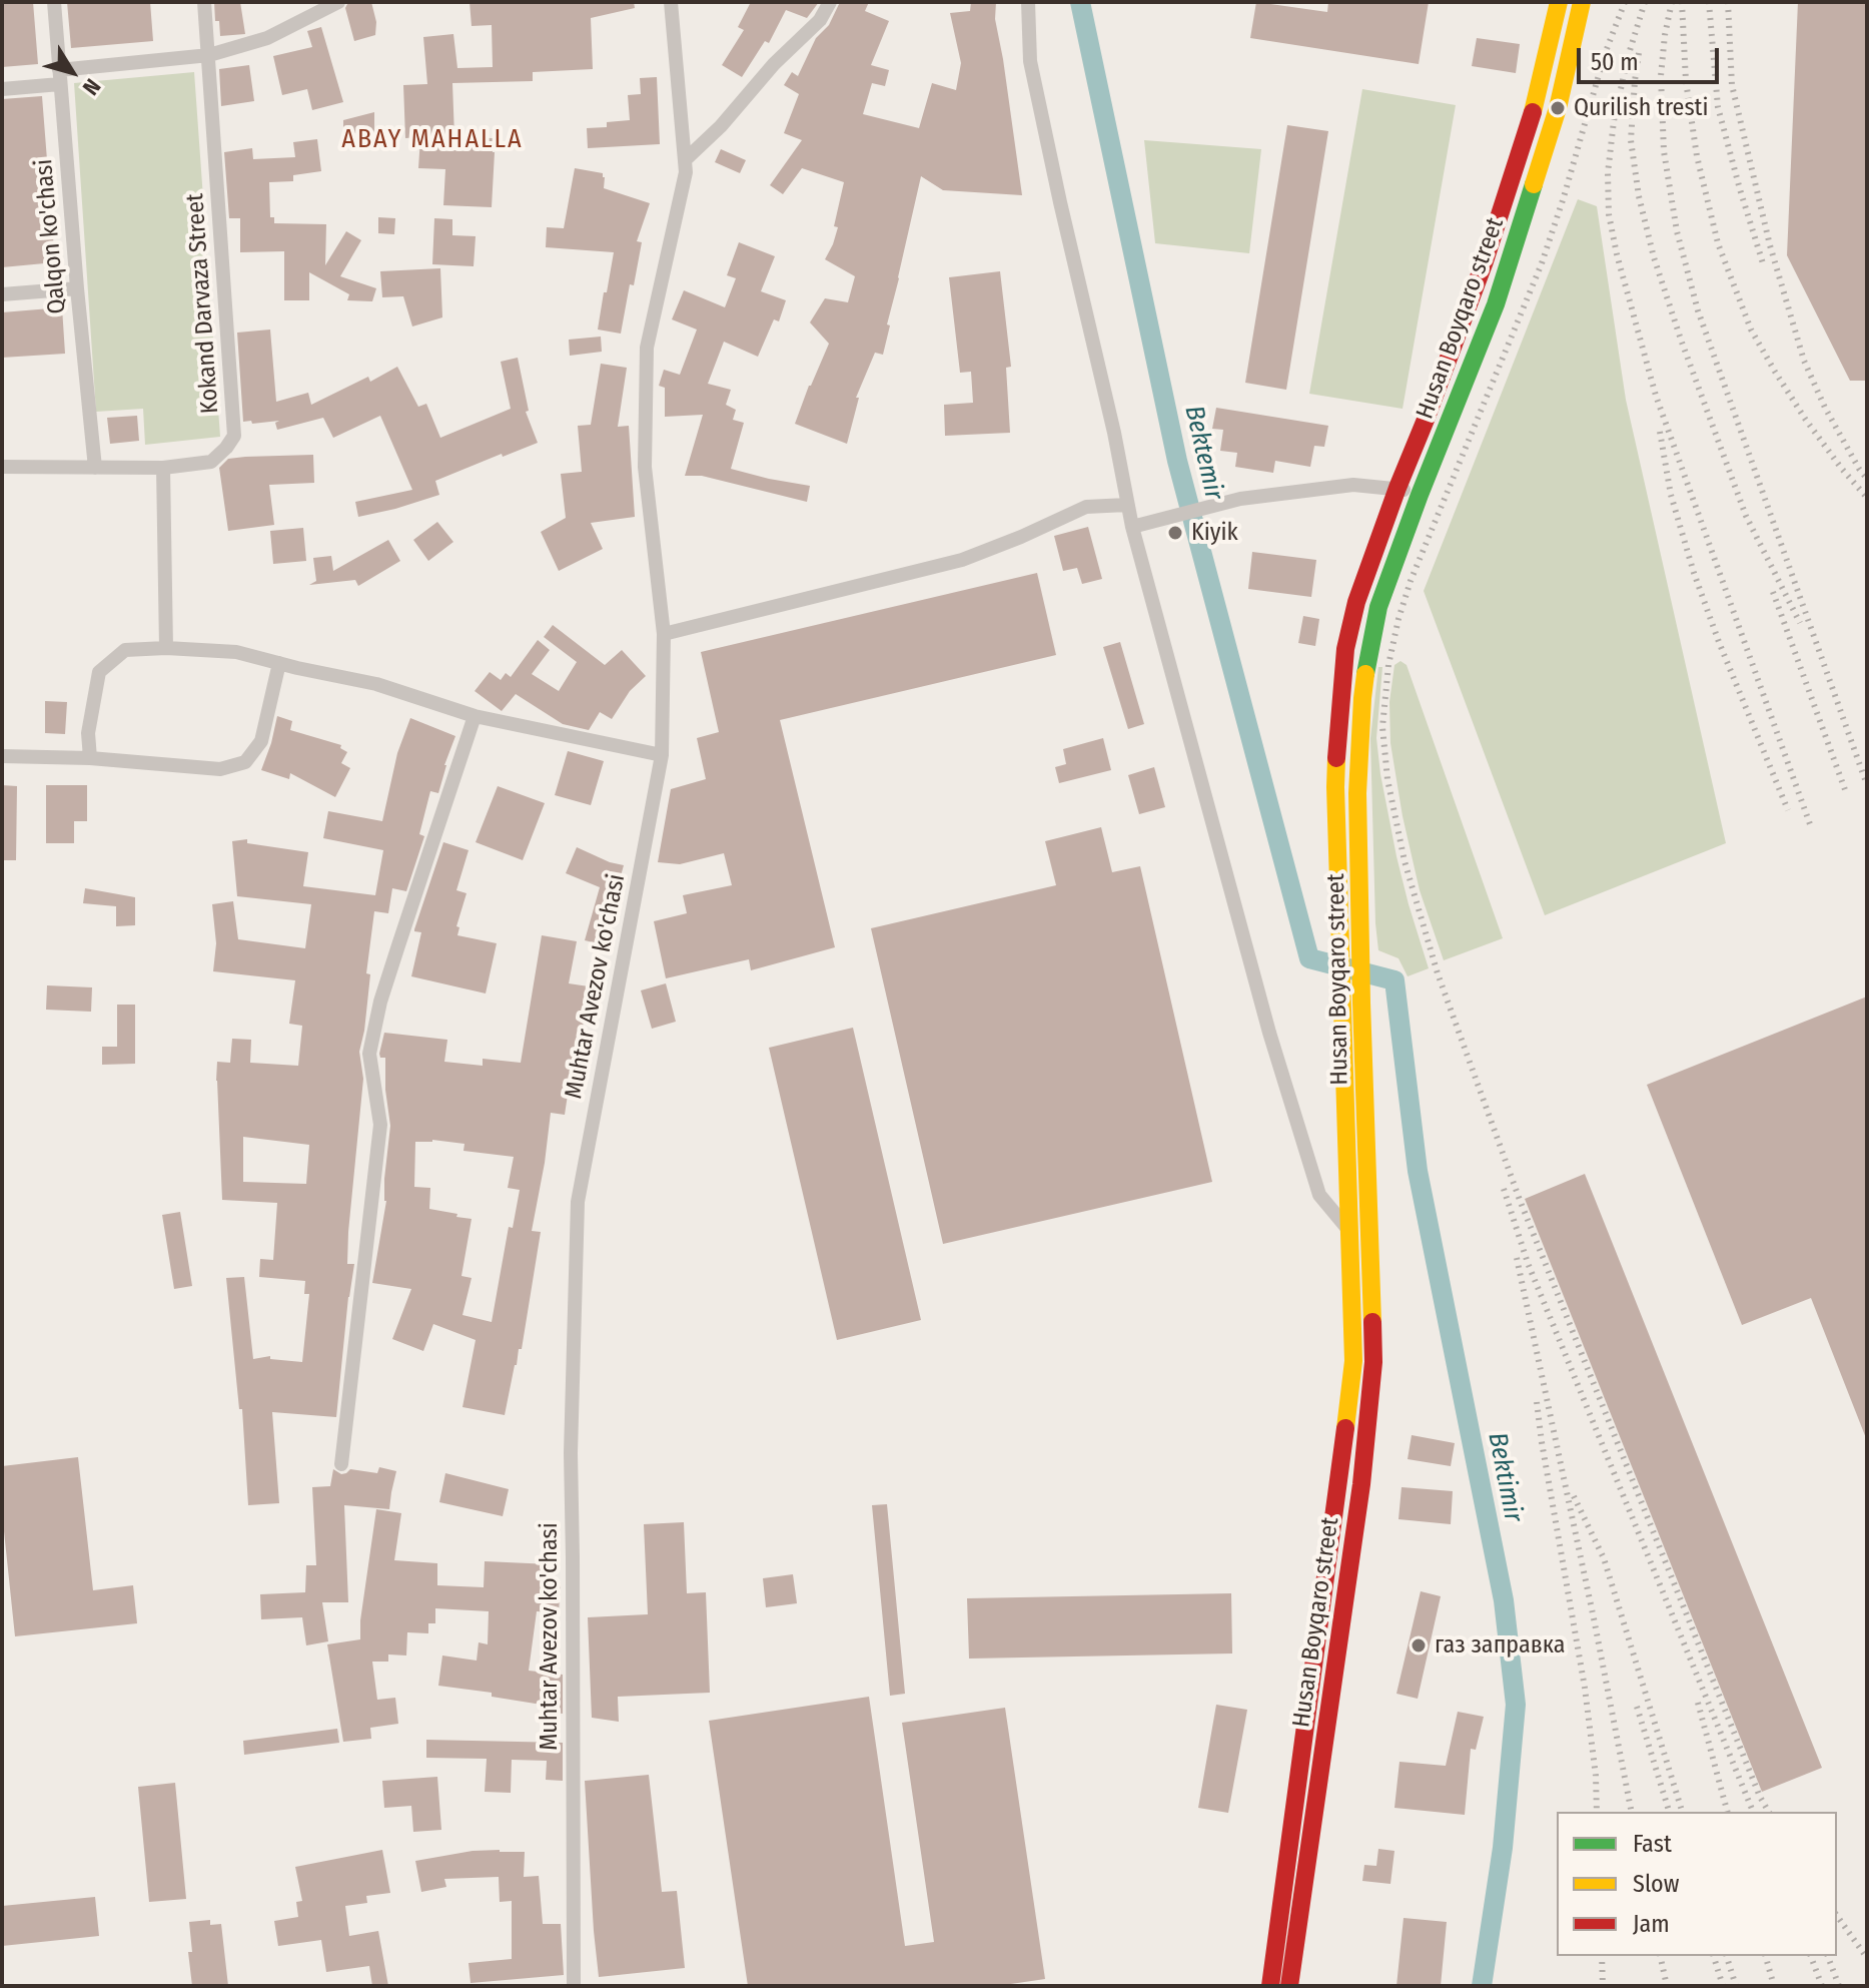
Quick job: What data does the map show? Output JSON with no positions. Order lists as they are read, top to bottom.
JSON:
{
  "streets": {
    "main road": ["Husan Boyqaro street"],
    "street": ["Qalqon ko'chasi", "Kokand Darvaza Street", "Muhtar Avezov ko'chasi"]
  },
  "crossings": [
    ["Qalqon ko'chasi", "Kokand Darvaza Street"]
  ],
  "districts": ["ABAY MAHALLA"],
  "water": ["Bektemir", "Bektimir"],
  "places": ["Qurilish tresti", "Kiyik", "газ заправка"],
  "legend": ["Fast", "Slow", "Jam"],
  "scale_bar": "50 m",
  "north": "bottom right"
}
